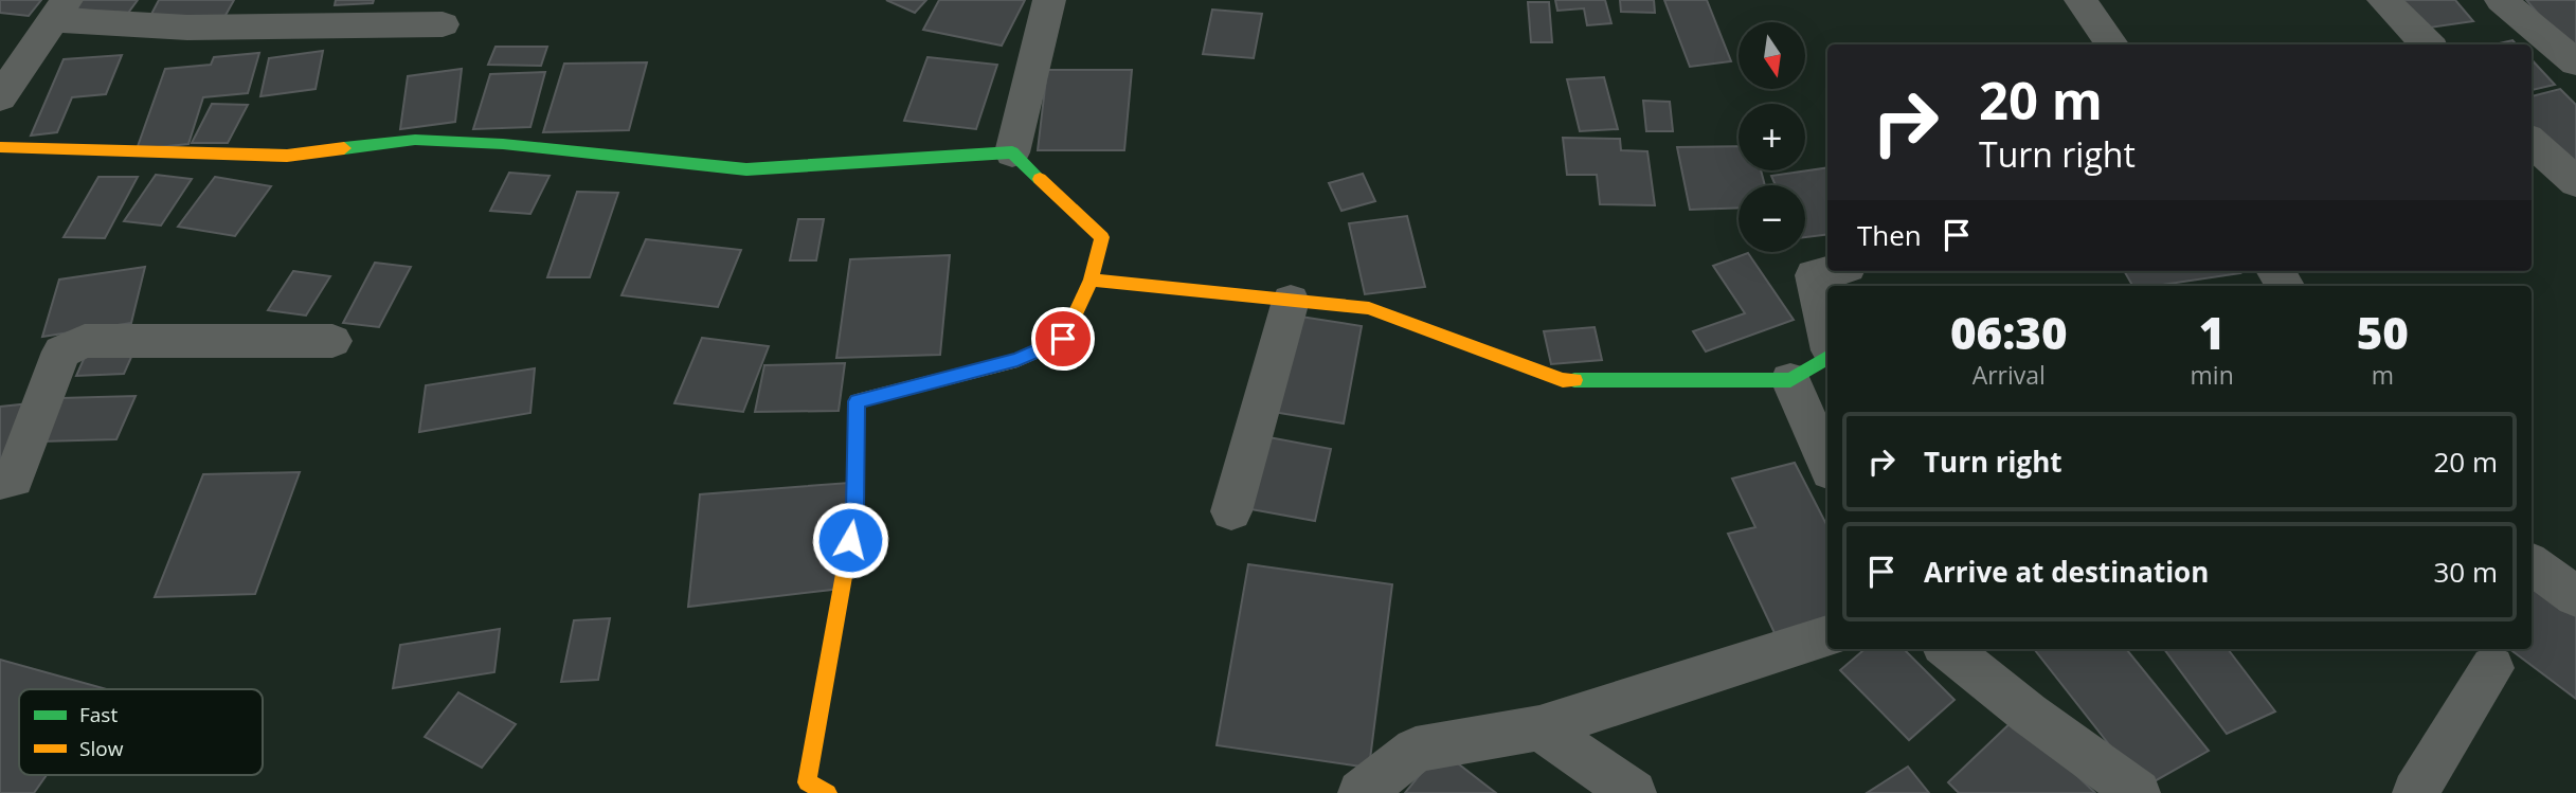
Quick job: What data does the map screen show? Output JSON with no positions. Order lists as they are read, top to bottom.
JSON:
{
  "legend": ["Fast", "Slow"],
  "north": "bottom",
  "page": {
    "map_buttons": ["+", "−"],
    "turn": ["20 m", "Turn right"],
    "then": "Then",
    "eta": [
      "06:30",
      "Arrival",
      "1",
      "min",
      "50",
      "m"
    ],
    "list": [
      {
        "name": "Turn right",
        "value": "20 m"
      },
      {
        "name": "Arrive at destination",
        "value": "30 m"
      }
    ]
  }
}
